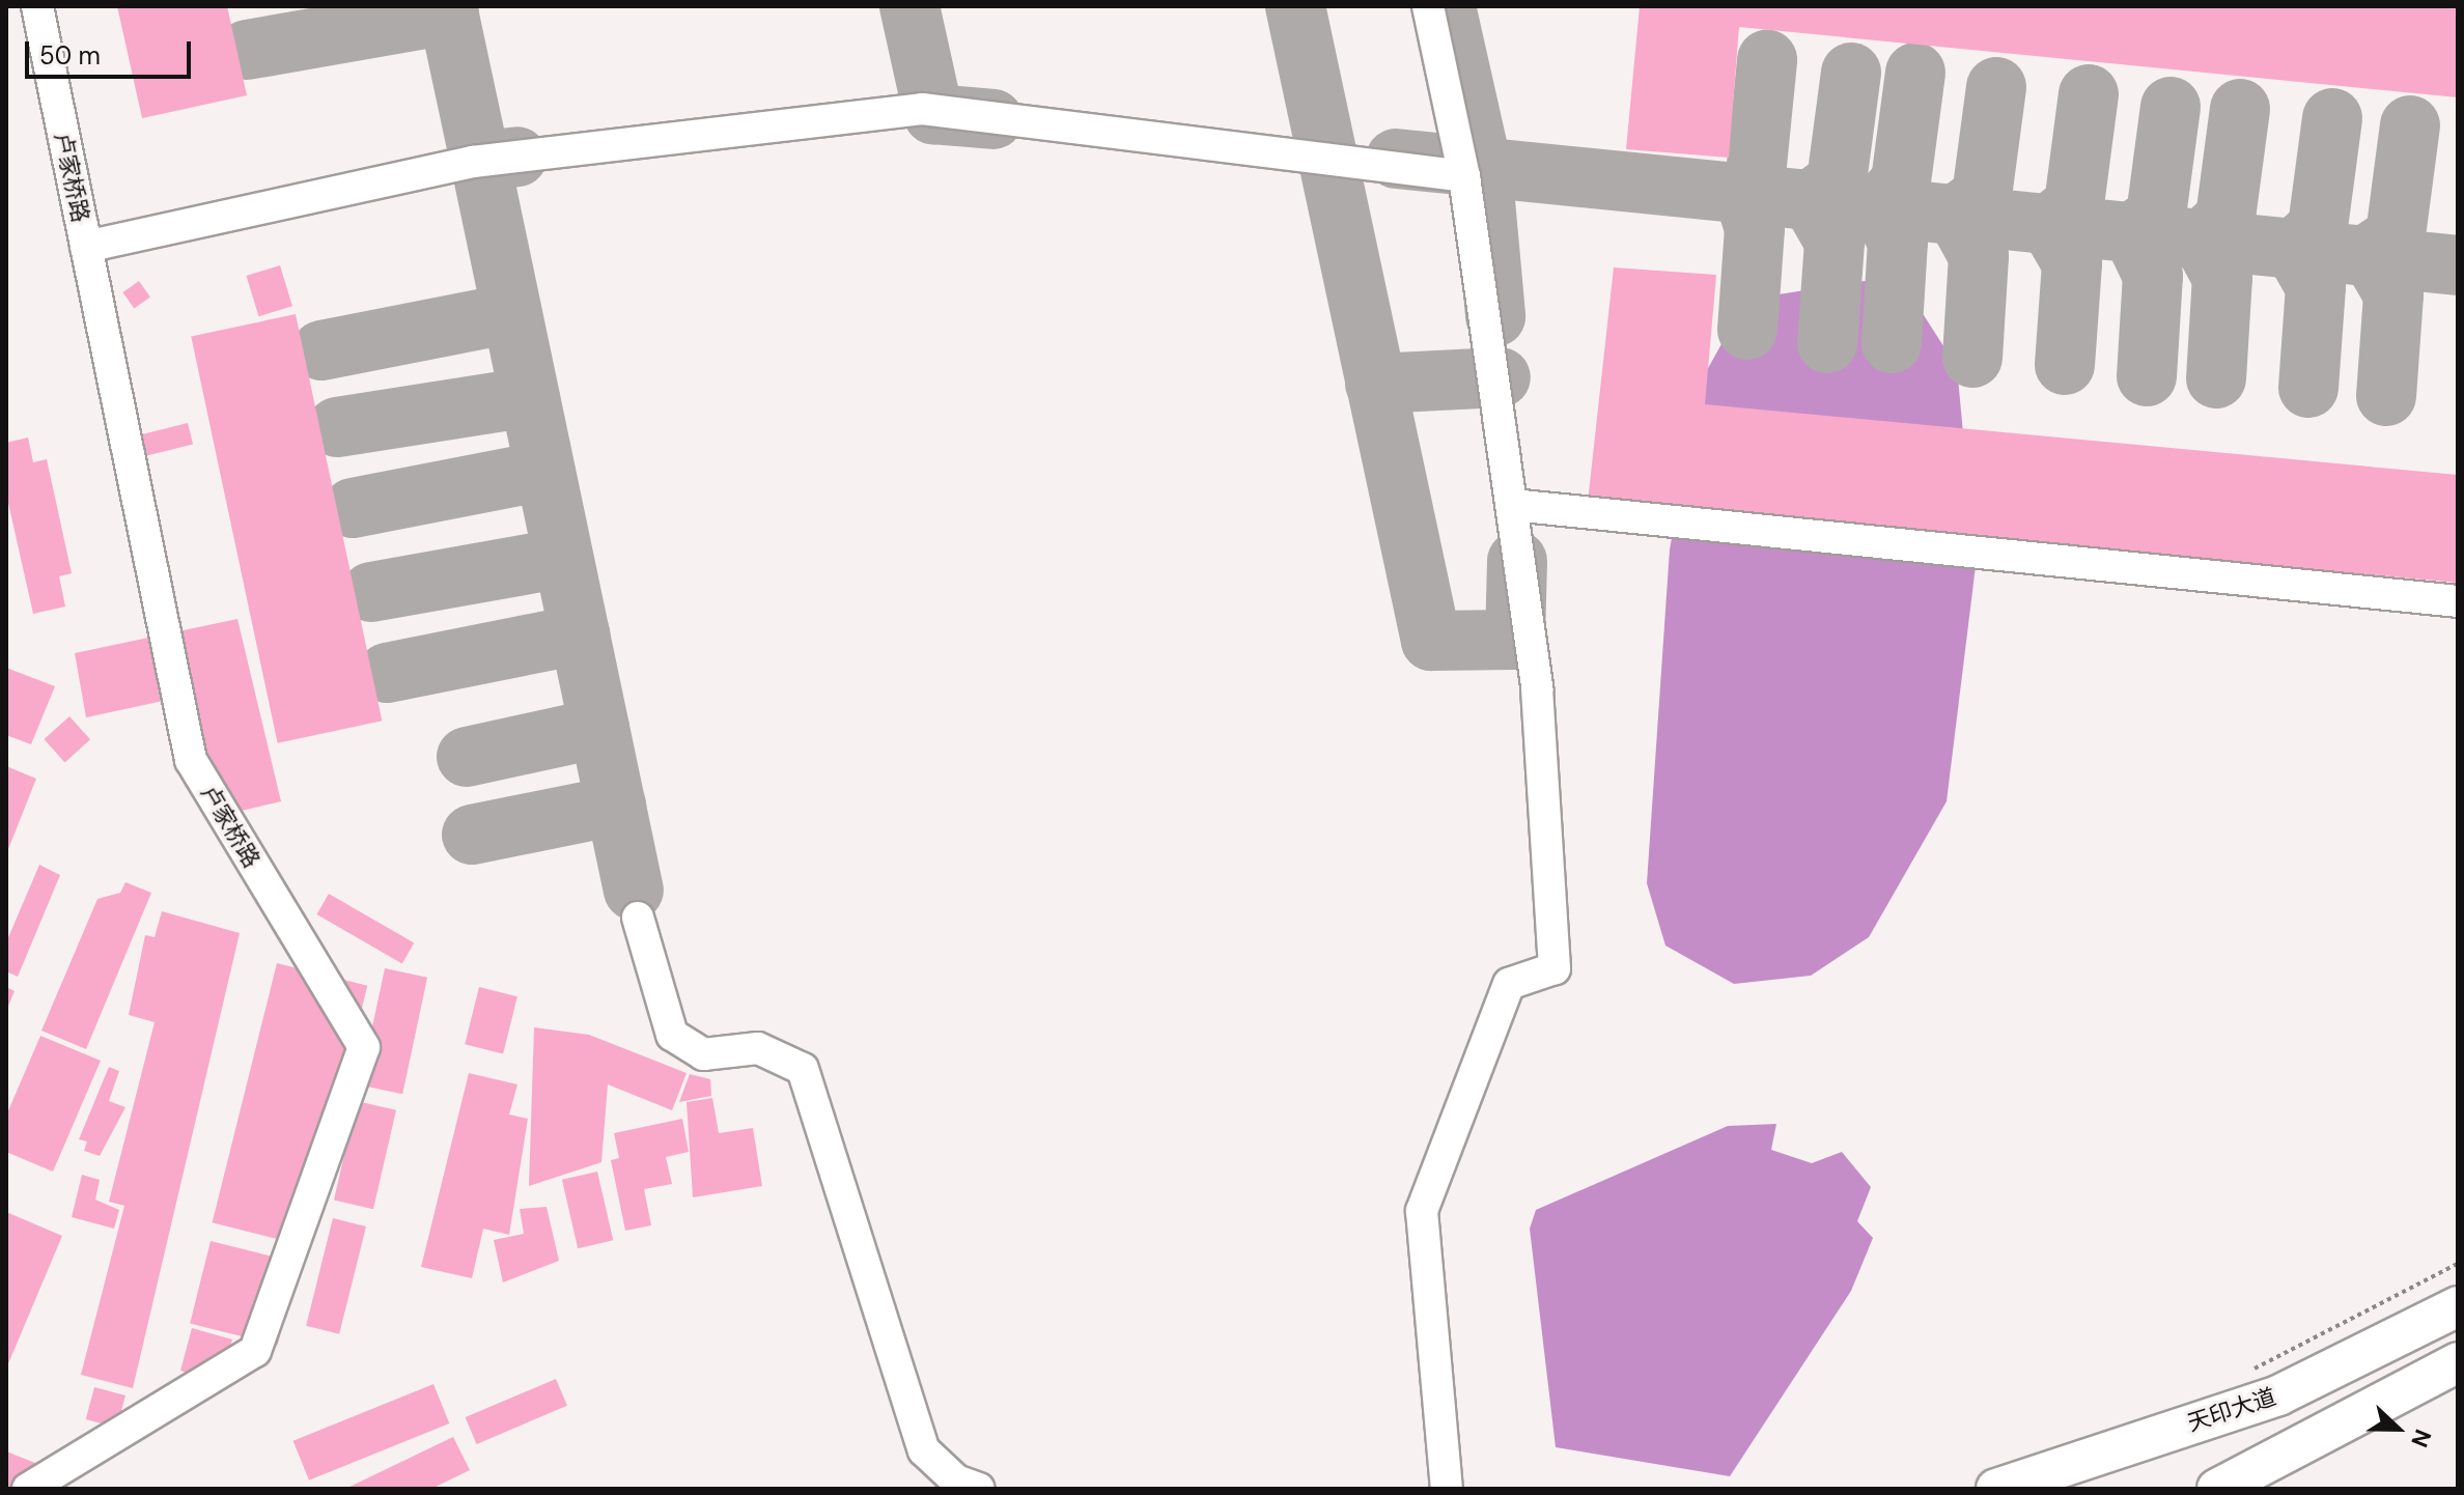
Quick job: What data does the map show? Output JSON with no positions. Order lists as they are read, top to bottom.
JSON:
{
  "streets": {
    "main road": ["天印大道"],
    "street": ["卢家桥路"]
  },
  "scale_bar": "50 m",
  "north": "right"
}
